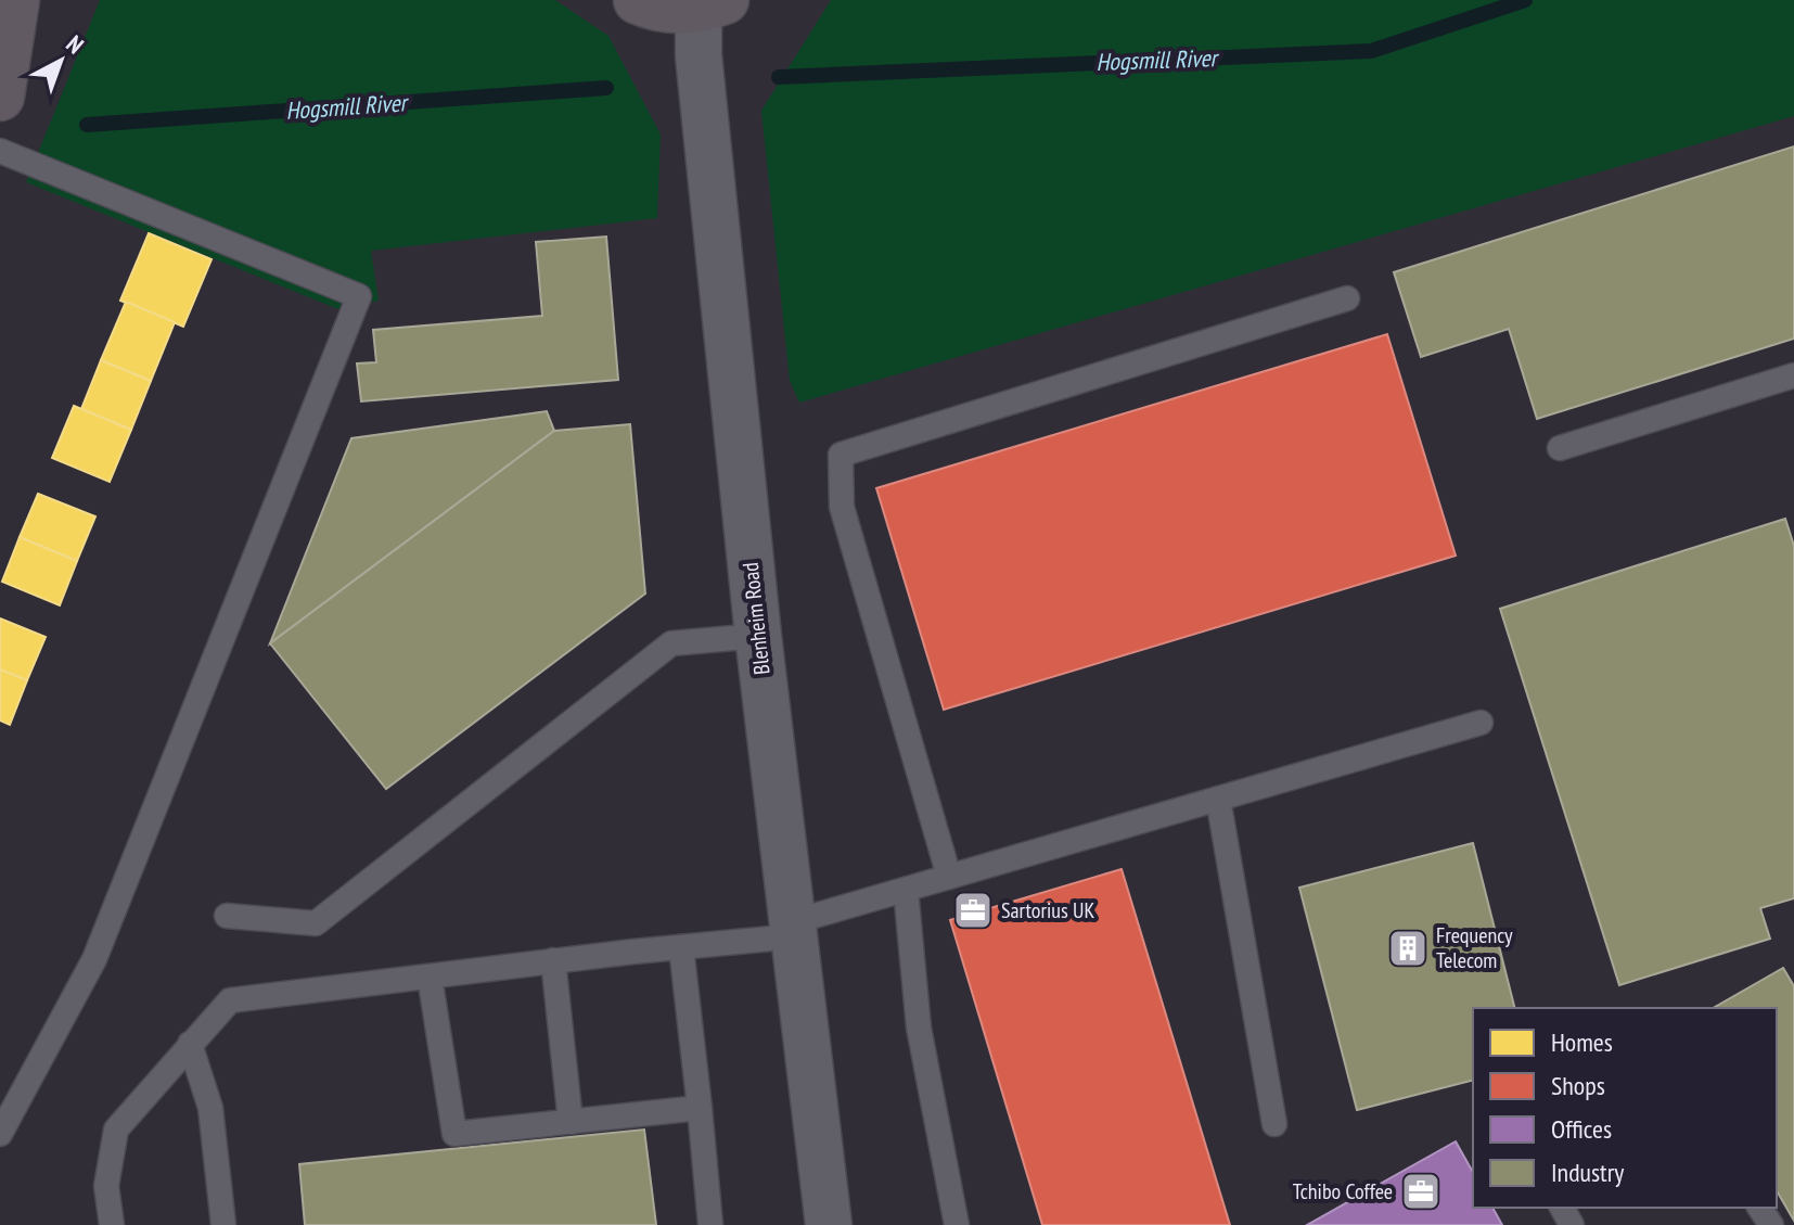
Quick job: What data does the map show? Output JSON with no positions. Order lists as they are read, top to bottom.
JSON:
{
  "streets": {
    "street": ["Blenheim Road"]
  },
  "water": ["Hogsmill River"],
  "places": {
    "office": ["Sartorius UK", "Tchibo Coffee"],
    "building": ["Frequency Telecom"]
  },
  "legend": [
    "Homes",
    "Shops",
    "Offices",
    "Industry"
  ],
  "north": "top right"
}
